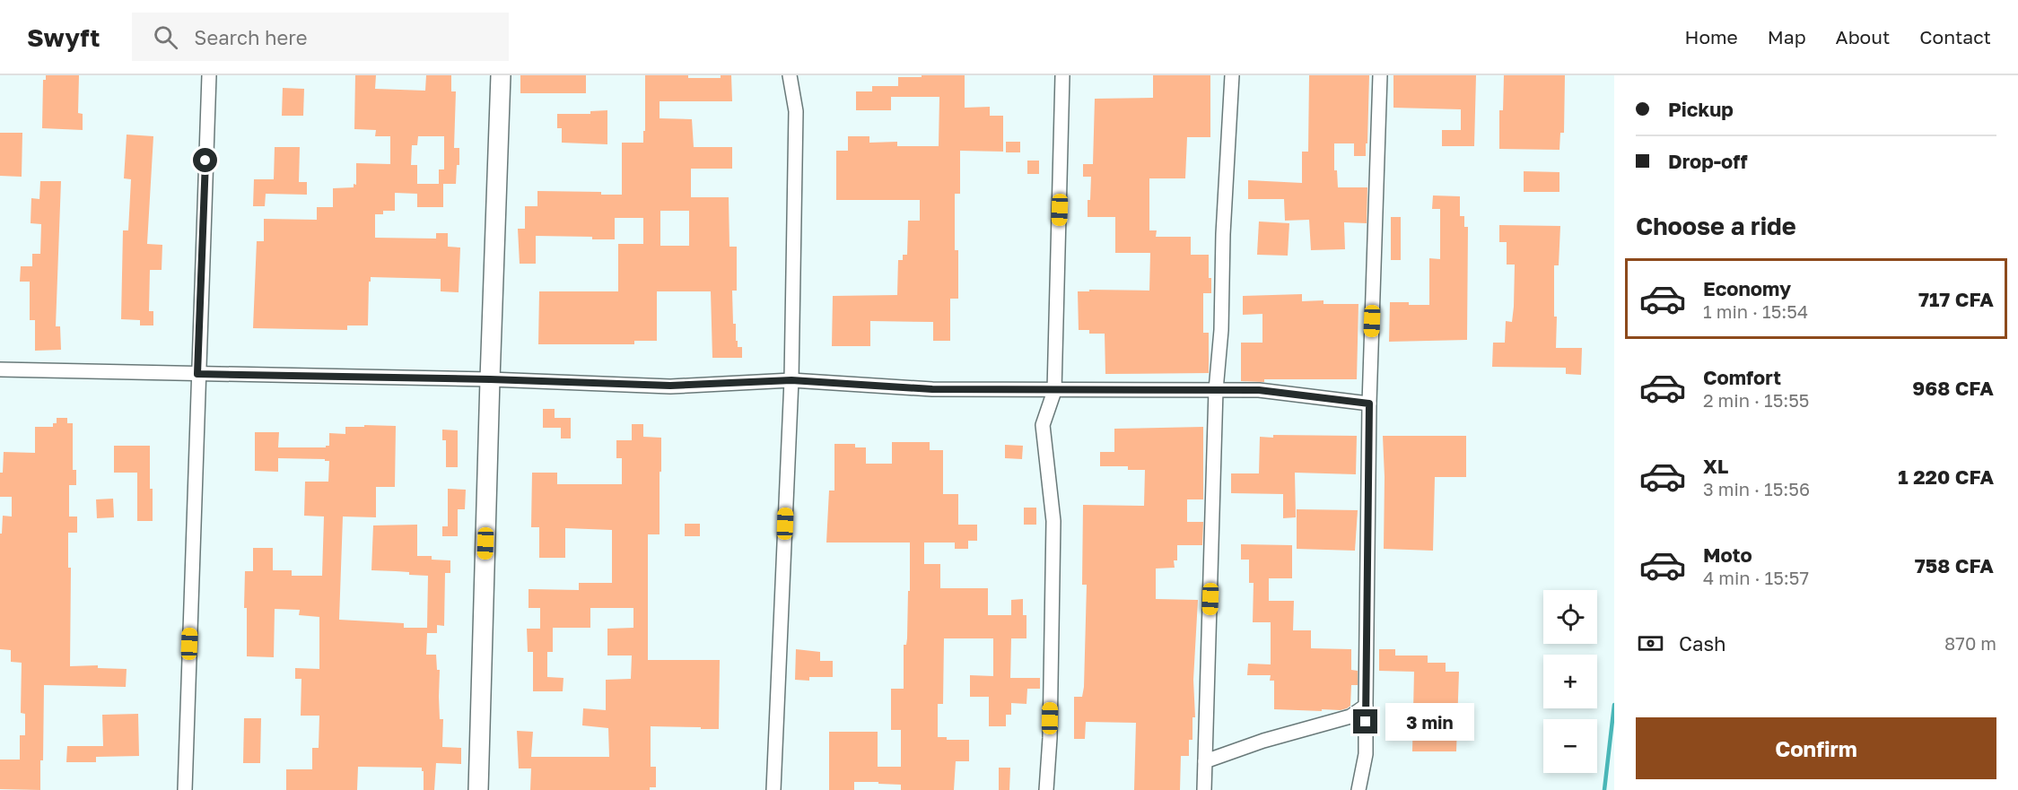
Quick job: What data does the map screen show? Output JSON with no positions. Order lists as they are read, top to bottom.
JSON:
{
  "page": {
    "header": "Swyft",
    "search": "Search here",
    "nav": [
      "Home",
      "Map",
      "About",
      "Contact"
    ],
    "banner": ["Pickup", "Drop-off"],
    "heading": "Choose a ride",
    "list": [
      {
        "name": "Economy",
        "note": "1 min · 15:54",
        "value": "717 CFA"
      },
      {
        "name": "Comfort",
        "note": "2 min · 15:55",
        "value": "968 CFA"
      },
      {
        "name": "XL",
        "note": "3 min · 15:56",
        "value": "1 220 CFA"
      },
      {
        "name": "Moto",
        "note": "4 min · 15:57",
        "value": "758 CFA"
      }
    ],
    "map_buttons": ["+", "−"],
    "pay": ["Cash", "870 m"],
    "bubble": "3 min",
    "buttons": "Confirm"
  }
}
